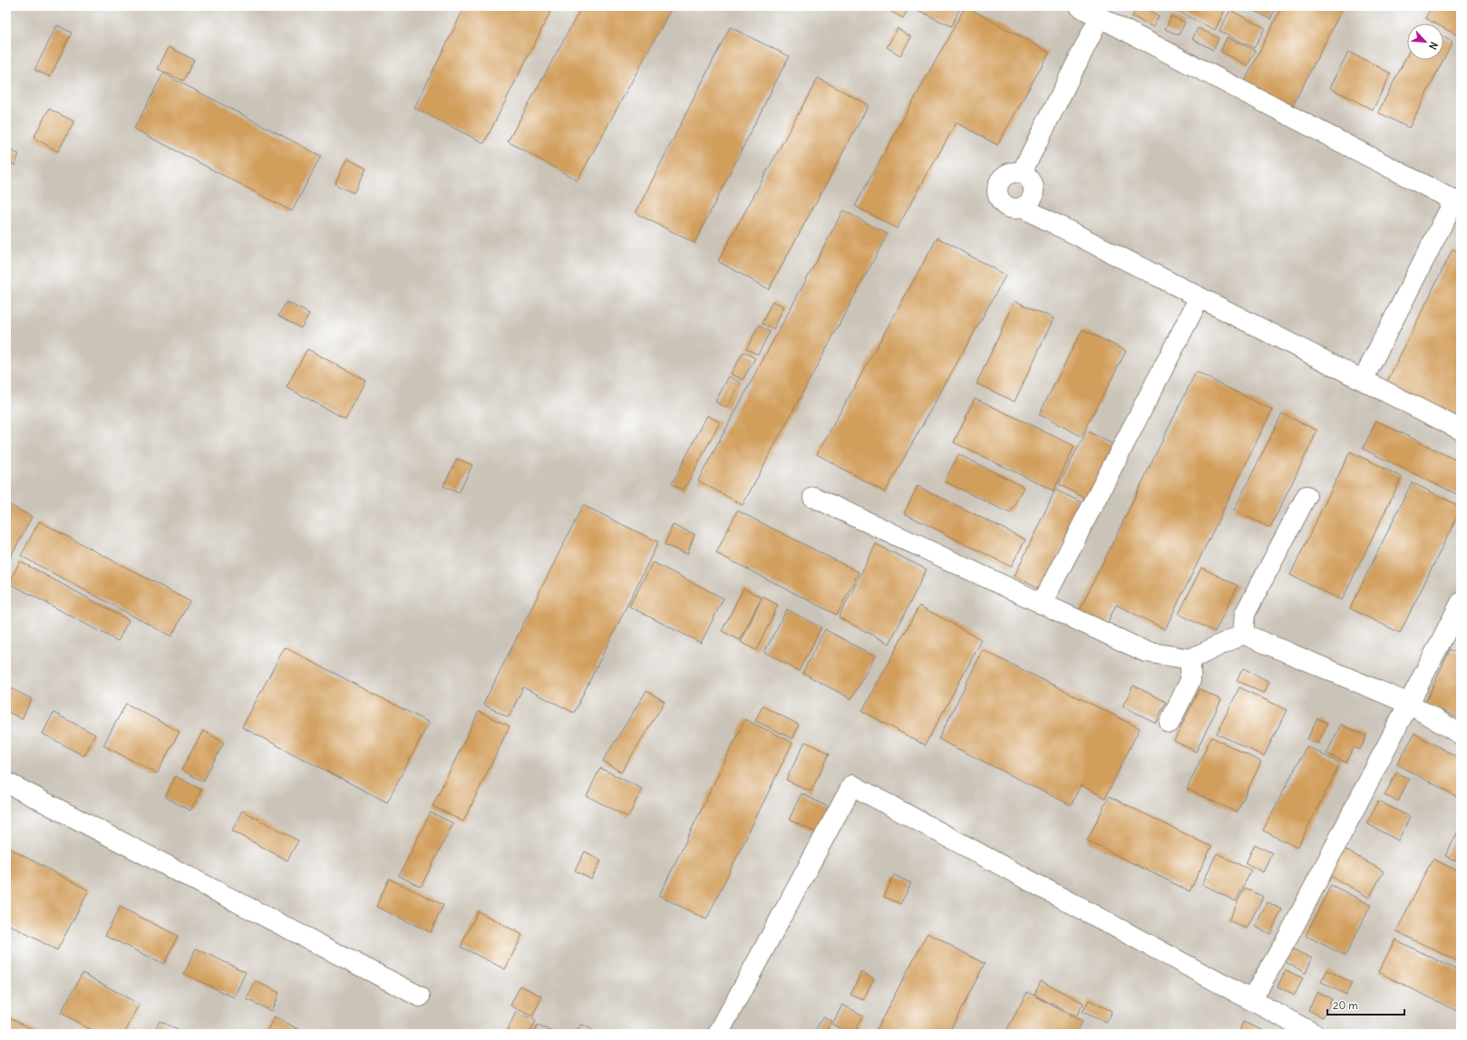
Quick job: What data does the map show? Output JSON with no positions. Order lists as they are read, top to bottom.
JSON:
{
  "scale_bar": "20 m",
  "north": "bottom right"
}
